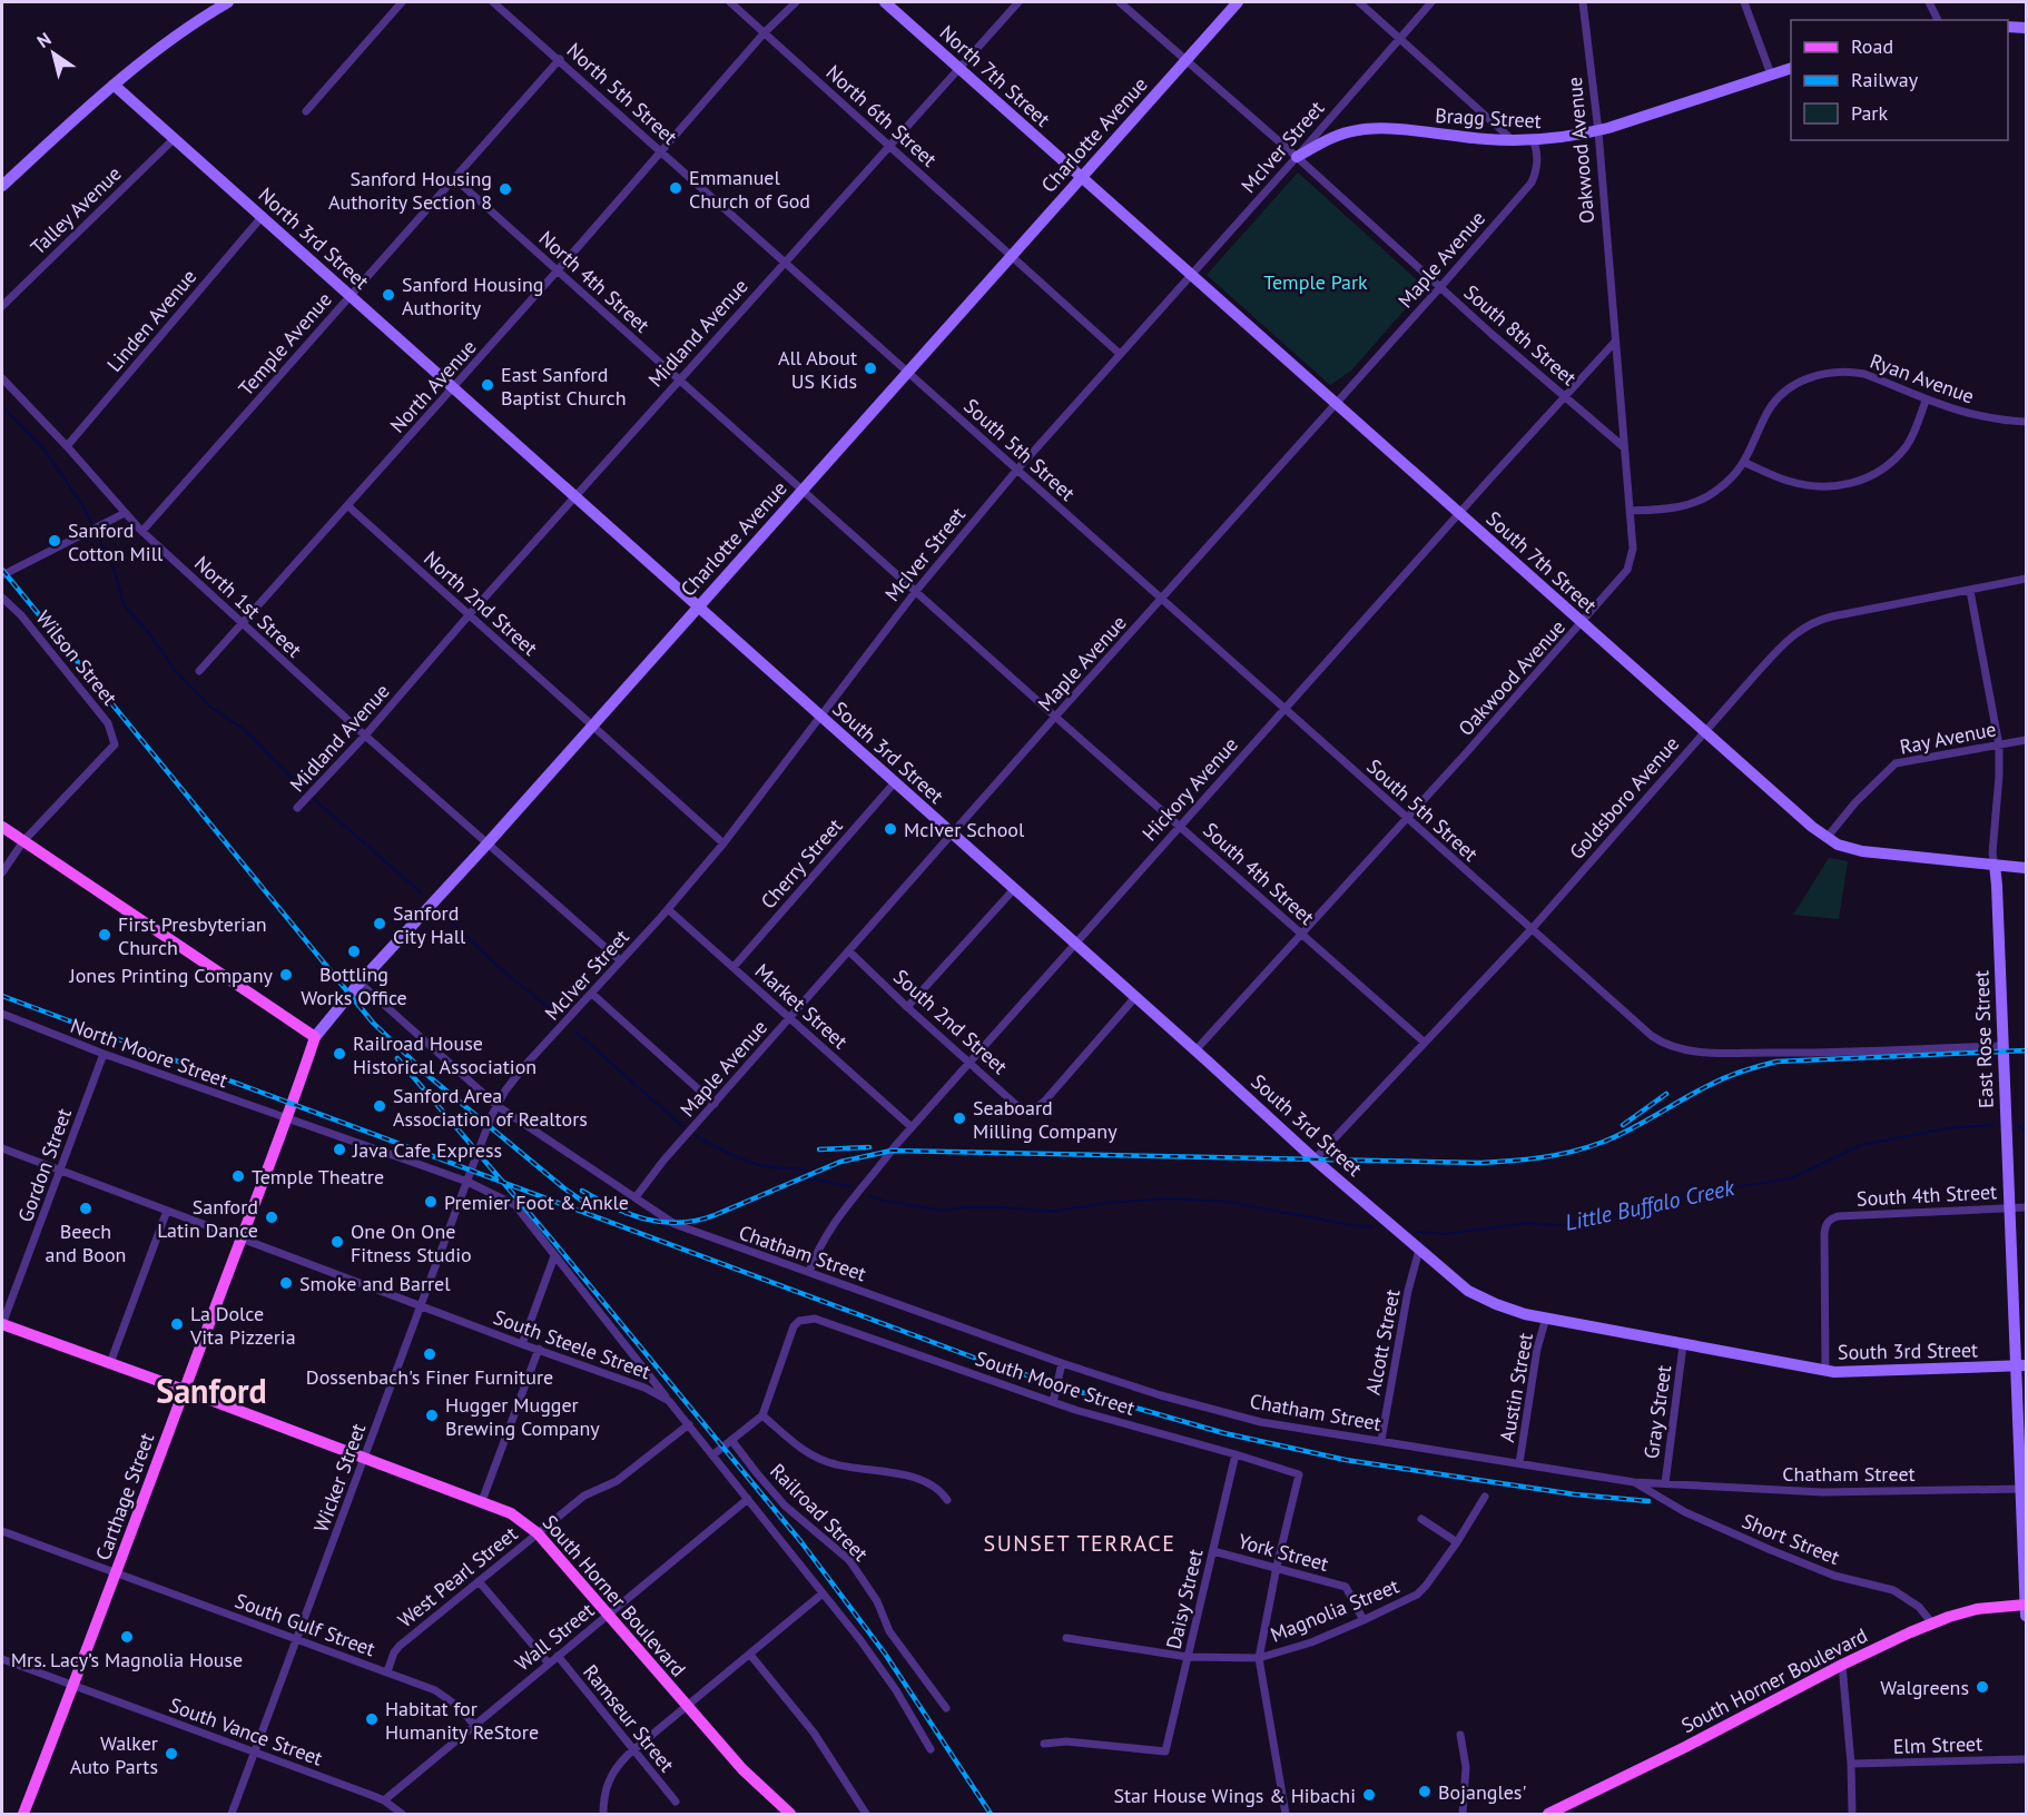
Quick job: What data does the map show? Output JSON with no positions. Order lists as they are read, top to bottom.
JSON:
{
  "streets": {
    "main road": ["Charlotte Avenue", "Carthage Street", "South Horner Boulevard"],
    "street": [
      "North 7th Street",
      "North 5th Street",
      "North 6th Street",
      "Bragg Street",
      "McIver Street",
      "Oakwood Avenue",
      "Talley Avenue",
      "North 3rd Street",
      "Maple Avenue",
      "North 4th Street",
      "Linden Avenue",
      "Midland Avenue",
      "South 8th Street",
      "Temple Avenue",
      "Ryan Avenue",
      "North Avenue",
      "South 5th Street",
      "South 7th Street",
      "North 2nd Street",
      "North 1st Street",
      "Wilson Street",
      "Ray Avenue",
      "South 3rd Street",
      "Hickory Avenue",
      "Goldsboro Avenue",
      "Cherry Street",
      "South 4th Street",
      "Market Street",
      "South 2nd Street",
      "East Rose Street",
      "North Moore Street",
      "Gordon Street",
      "Chatham Street",
      "Alcott Street",
      "South Steele Street",
      "South Moore Street",
      "Austin Street",
      "Gray Street",
      "Wicker Street",
      "Railroad Street",
      "Short Street",
      "York Street",
      "West Pearl Street",
      "Daisy Street",
      "Magnolia Street",
      "South Gulf Street",
      "Wall Street",
      "Ramseur Street",
      "South Vance Street",
      "Elm Street"
    ]
  },
  "crossings": [
    ["North 7th Street", "Charlotte Avenue"],
    ["North 7th Street", "Midland Avenue"],
    ["North 7th Street", "South 7th Street"],
    ["North 5th Street", "Charlotte Avenue"],
    ["North 5th Street", "Midland Avenue"],
    ["North 5th Street", "Temple Avenue"],
    ["North 5th Street", "North Avenue"],
    ["North 5th Street", "South 5th Street"],
    ["North 6th Street", "Charlotte Avenue"],
    ["North 6th Street", "McIver Street"],
    ["North 6th Street", "Midland Avenue"],
    ["North 6th Street", "North Avenue"],
    ["Bragg Street", "McIver Street"],
    ["Bragg Street", "Oakwood Avenue"],
    ["Bragg Street", "Maple Avenue"],
    ["Bragg Street", "South 8th Street"],
    ["Charlotte Avenue", "North 3rd Street"],
    ["Charlotte Avenue", "North 4th Street"],
    ["Charlotte Avenue", "South 8th Street"],
    ["Charlotte Avenue", "South 5th Street"],
    ["Charlotte Avenue", "South 7th Street"],
    ["Charlotte Avenue", "North 2nd Street"],
    ["Charlotte Avenue", "North 1st Street"],
    ["Charlotte Avenue", "South 3rd Street"],
    ["Charlotte Avenue", "South 4th Street"],
    ["Charlotte Avenue", "North Moore Street"],
    ["Charlotte Avenue", "Chatham Street"],
    ["Charlotte Avenue", "Carthage Street"],
    ["McIver Street", "South 8th Street"],
    ["McIver Street", "South 5th Street"],
    ["McIver Street", "South 7th Street"],
    ["McIver Street", "North 1st Street"],
    ["McIver Street", "South 3rd Street"],
    ["McIver Street", "South 4th Street"],
    ["McIver Street", "Market Street"],
    ["McIver Street", "Chatham Street"],
    ["McIver Street", "Wicker Street"],
    ["Oakwood Avenue", "South 8th Street"],
    ["Oakwood Avenue", "Ryan Avenue"],
    ["Oakwood Avenue", "South 5th Street"],
    ["Oakwood Avenue", "South 7th Street"],
    ["Oakwood Avenue", "South 3rd Street"],
    ["Oakwood Avenue", "Hickory Avenue"],
    ["Oakwood Avenue", "South 4th Street"],
    ["Talley Avenue", "North 3rd Street"],
    ["North 3rd Street", "Linden Avenue"],
    ["North 3rd Street", "Midland Avenue"],
    ["North 3rd Street", "Temple Avenue"],
    ["North 3rd Street", "North Avenue"],
    ["North 3rd Street", "South 3rd Street"],
    ["Maple Avenue", "South 8th Street"],
    ["Maple Avenue", "South 5th Street"],
    ["Maple Avenue", "South 7th Street"],
    ["Maple Avenue", "South 3rd Street"],
    ["Maple Avenue", "South 4th Street"],
    ["Maple Avenue", "Market Street"],
    ["Maple Avenue", "South 2nd Street"],
    ["Maple Avenue", "Chatham Street"],
    ["North 4th Street", "Midland Avenue"],
    ["North 4th Street", "Temple Avenue"],
    ["North 4th Street", "North Avenue"],
    ["North 4th Street", "South 4th Street"],
    ["Linden Avenue", "North 1st Street"],
    ["Midland Avenue", "North 2nd Street"],
    ["Midland Avenue", "North 1st Street"],
    ["South 8th Street", "Hickory Avenue"],
    ["Temple Avenue", "North 1st Street"],
    ["North Avenue", "North 2nd Street"],
    ["North Avenue", "North 1st Street"],
    ["South 5th Street", "Hickory Avenue"],
    ["South 5th Street", "Goldsboro Avenue"],
    ["South 5th Street", "East Rose Street"],
    ["South 7th Street", "Ray Avenue"],
    ["South 7th Street", "Hickory Avenue"],
    ["South 7th Street", "Goldsboro Avenue"],
    ["South 7th Street", "East Rose Street"],
    ["Ray Avenue", "East Rose Street"],
    ["South 3rd Street", "Hickory Avenue"],
    ["South 3rd Street", "Goldsboro Avenue"],
    ["South 3rd Street", "Cherry Street"],
    ["South 3rd Street", "South 4th Street"],
    ["South 3rd Street", "South 2nd Street"],
    ["South 3rd Street", "East Rose Street"],
    ["South 3rd Street", "Alcott Street"],
    ["South 3rd Street", "Austin Street"],
    ["South 3rd Street", "Gray Street"],
    ["Hickory Avenue", "South 4th Street"],
    ["Hickory Avenue", "Market Street"],
    ["Hickory Avenue", "South 2nd Street"],
    ["Hickory Avenue", "Chatham Street"],
    ["Goldsboro Avenue", "South 4th Street"],
    ["Goldsboro Avenue", "East Rose Street"],
    ["Cherry Street", "Market Street"],
    ["South 4th Street", "East Rose Street"],
    ["East Rose Street", "Chatham Street"],
    ["East Rose Street", "South Horner Boulevard"],
    ["North Moore Street", "Gordon Street"],
    ["North Moore Street", "Carthage Street"],
    ["Gordon Street", "South Steele Street"],
    ["Gordon Street", "South Horner Boulevard"],
    ["Chatham Street", "Alcott Street"],
    ["Chatham Street", "Austin Street"],
    ["Chatham Street", "Gray Street"],
    ["Chatham Street", "Short Street"],
    ["South Steele Street", "Wicker Street"],
    ["South Steele Street", "Carthage Street"],
    ["South Steele Street", "West Pearl Street"],
    ["South Steele Street", "Wall Street"],
    ["South Moore Street", "York Street"],
    ["South Moore Street", "Daisy Street"],
    ["Wicker Street", "South Horner Boulevard"],
    ["Wicker Street", "South Gulf Street"],
    ["Wicker Street", "South Vance Street"],
    ["Carthage Street", "South Horner Boulevard"],
    ["Carthage Street", "South Gulf Street"],
    ["Carthage Street", "South Vance Street"],
    ["Short Street", "South Horner Boulevard"],
    ["York Street", "Daisy Street"],
    ["York Street", "Magnolia Street"],
    ["West Pearl Street", "South Horner Boulevard"],
    ["West Pearl Street", "South Gulf Street"],
    ["South Horner Boulevard", "Wall Street"],
    ["Daisy Street", "Magnolia Street"],
    ["South Gulf Street", "Wall Street"],
    ["Wall Street", "Ramseur Street"],
    ["Wall Street", "South Vance Street"]
  ],
  "districts": ["Sanford", "SUNSET TERRACE"],
  "water": ["Little Buffalo Creek"],
  "parks": ["Temple Park"],
  "places": [
    "Emmanuel Church of God",
    "Sanford Housing Authority Section 8",
    "Sanford Housing Authority",
    "All About US Kids",
    "East Sanford Baptist Church",
    "Sanford Cotton Mill",
    "McIver School",
    "Sanford City Hall",
    "First Presbyterian Church",
    "Bottling Works Office",
    "Jones Printing Company",
    "Railroad House Historical Association",
    "Sanford Area Association of Realtors",
    "Seaboard Milling Company",
    "Java Cafe Express",
    "Temple Theatre",
    "Premier Foot & Ankle",
    "Beech and Boon",
    "Sanford Latin Dance",
    "One On One Fitness Studio",
    "Smoke and Barrel",
    "La Dolce Vita Pizzeria",
    "Dossenbach's Finer Furniture",
    "Hugger Mugger Brewing Company",
    "Mrs. Lacy’s Magnolia House",
    "Walgreens",
    "Habitat for Humanity ReStore",
    "Walker Auto Parts",
    "Bojangles'",
    "Star House Wings & Hibachi"
  ],
  "legend": ["Road", "Railway", "Park"],
  "north": "top left"
}
